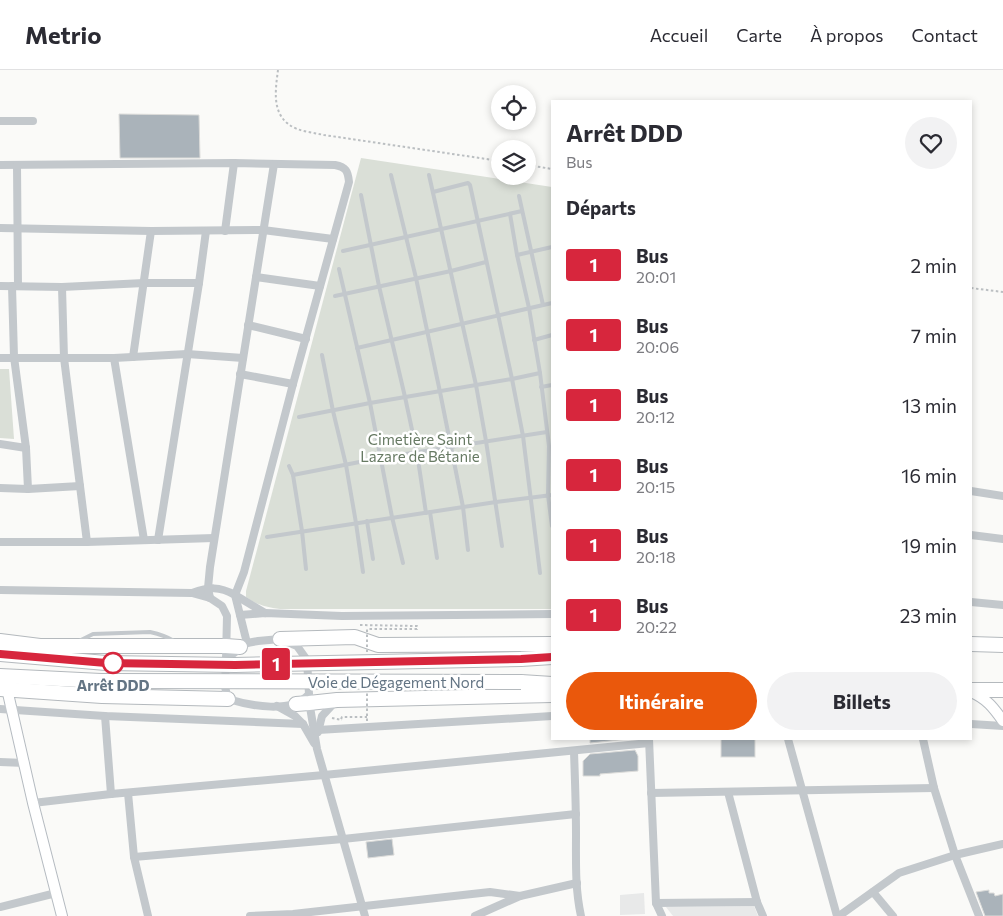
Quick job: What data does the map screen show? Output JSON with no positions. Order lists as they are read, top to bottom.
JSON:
{
  "streets": {
    "highway": ["Voie de Dégagement Nord"]
  },
  "parks": ["Cimetière Saint Lazare de Bétanie"],
  "places": ["Arrêt DDD"],
  "lines": ["bus line 1"],
  "page": {
    "header": "Metrio",
    "nav": [
      "Accueil",
      "Carte",
      "À propos",
      "Contact"
    ],
    "on_map": "1",
    "heading": [
      ["Arrêt DDD", "Bus"],
      "Départs"
    ],
    "list": [
      {
        "mark": "1",
        "name": "Bus",
        "note": "20:01",
        "value": "2 min"
      },
      {
        "mark": "1",
        "name": "Bus",
        "note": "20:06",
        "value": "7 min"
      },
      {
        "mark": "1",
        "name": "Bus",
        "note": "20:12",
        "value": "13 min"
      },
      {
        "mark": "1",
        "name": "Bus",
        "note": "20:15",
        "value": "16 min"
      },
      {
        "mark": "1",
        "name": "Bus",
        "note": "20:18",
        "value": "19 min"
      },
      {
        "mark": "1",
        "name": "Bus",
        "note": "20:22",
        "value": "23 min"
      }
    ],
    "buttons": ["Itinéraire", "Billets"]
  }
}
